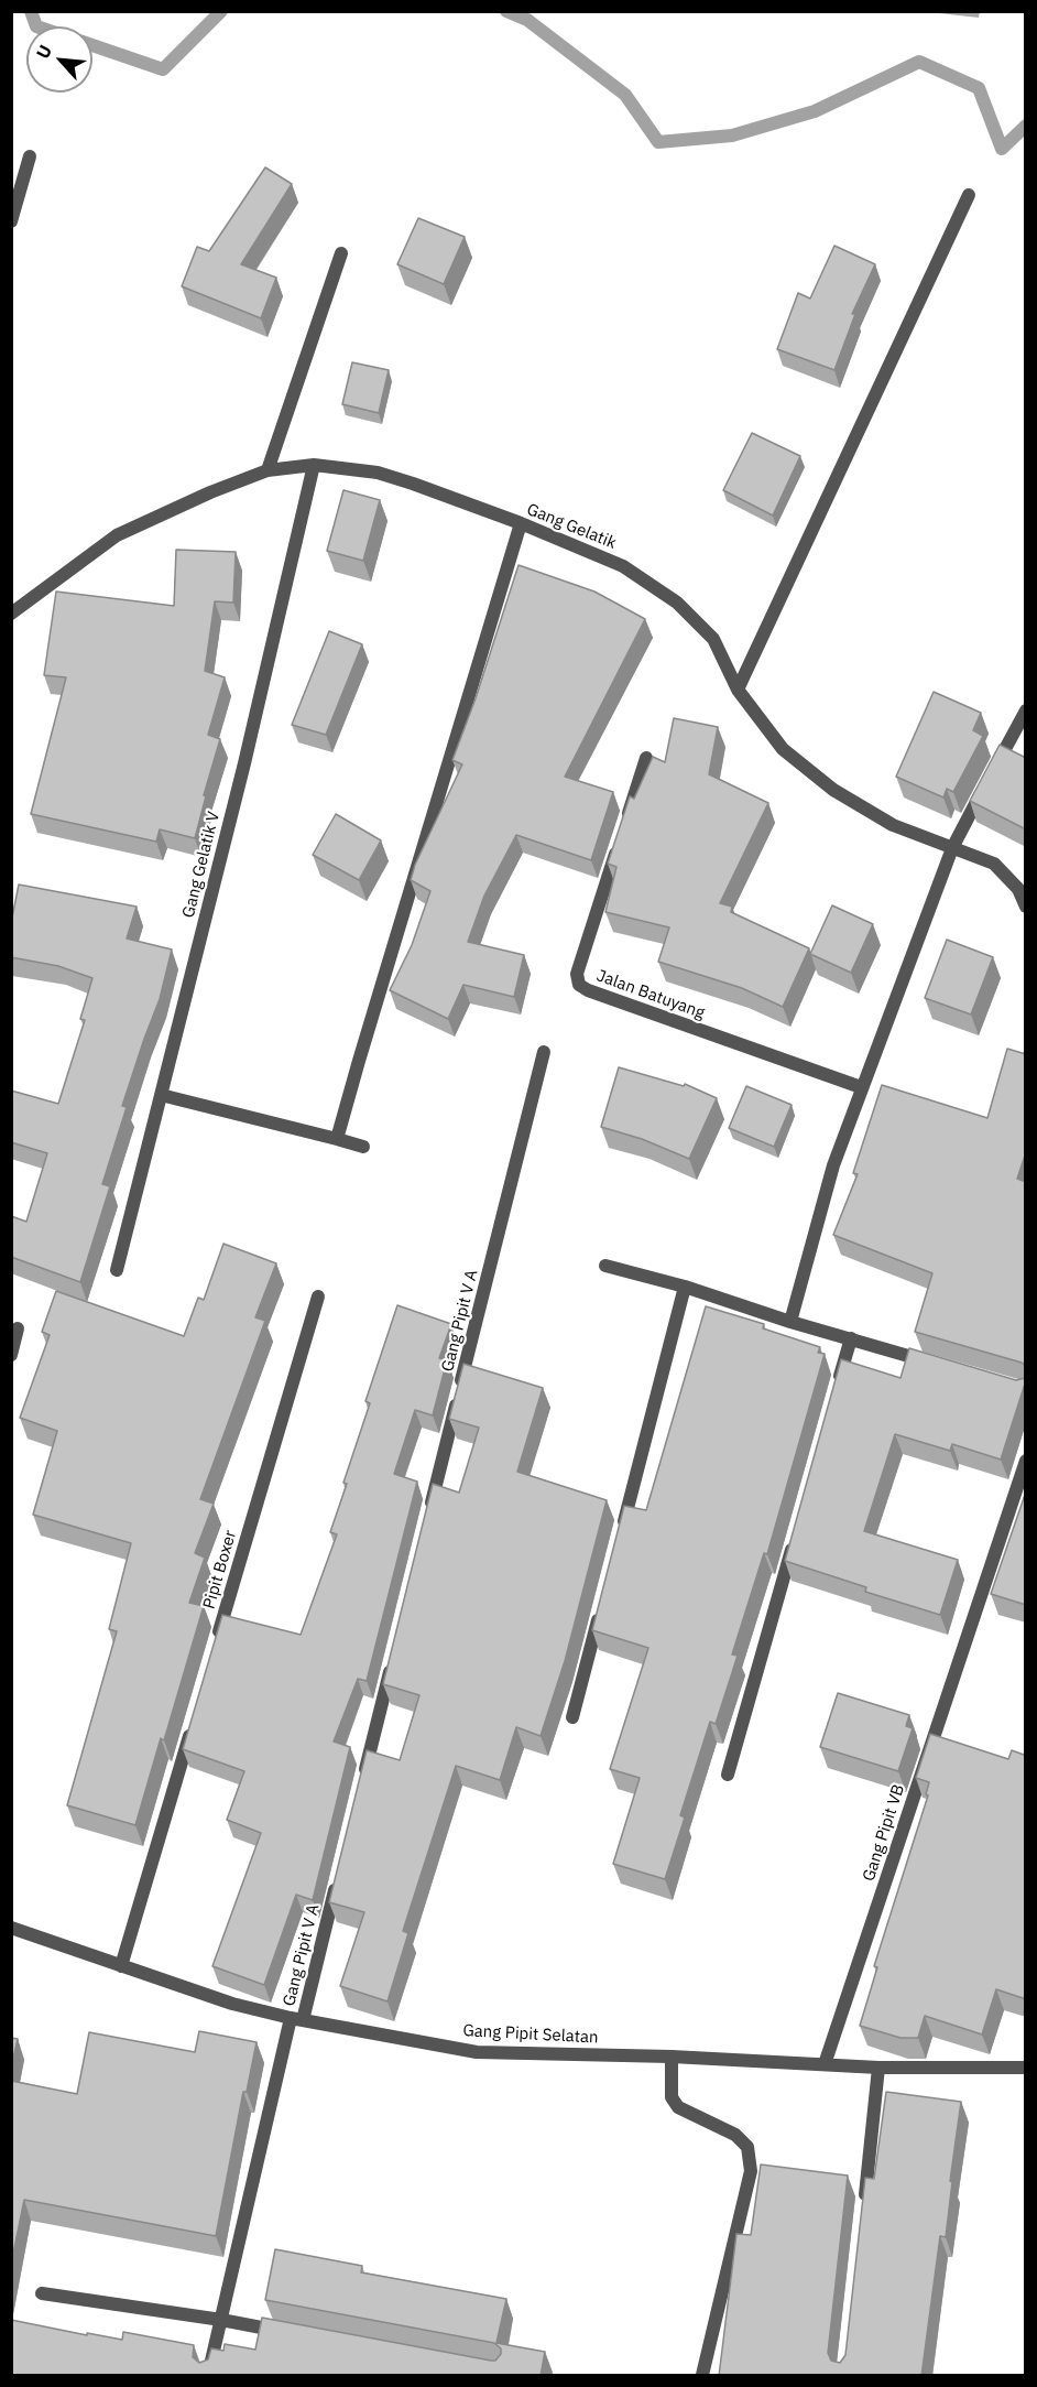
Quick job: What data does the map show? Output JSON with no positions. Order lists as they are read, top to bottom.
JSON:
{
  "streets": {
    "street": [
      "Gang Gelatik",
      "Gang Gelatik V",
      "Jalan Batuyang",
      "Gang Pipit V A",
      "Pipit Boxer",
      "Gang Pipit VB",
      "Gang Pipit Selatan"
    ]
  },
  "crossings": [
    ["Gang Gelatik", "Gang Gelatik V"],
    ["Gang Pipit V A", "Gang Pipit Selatan"],
    ["Gang Pipit VB", "Gang Pipit Selatan"]
  ],
  "north": "top left"
}
